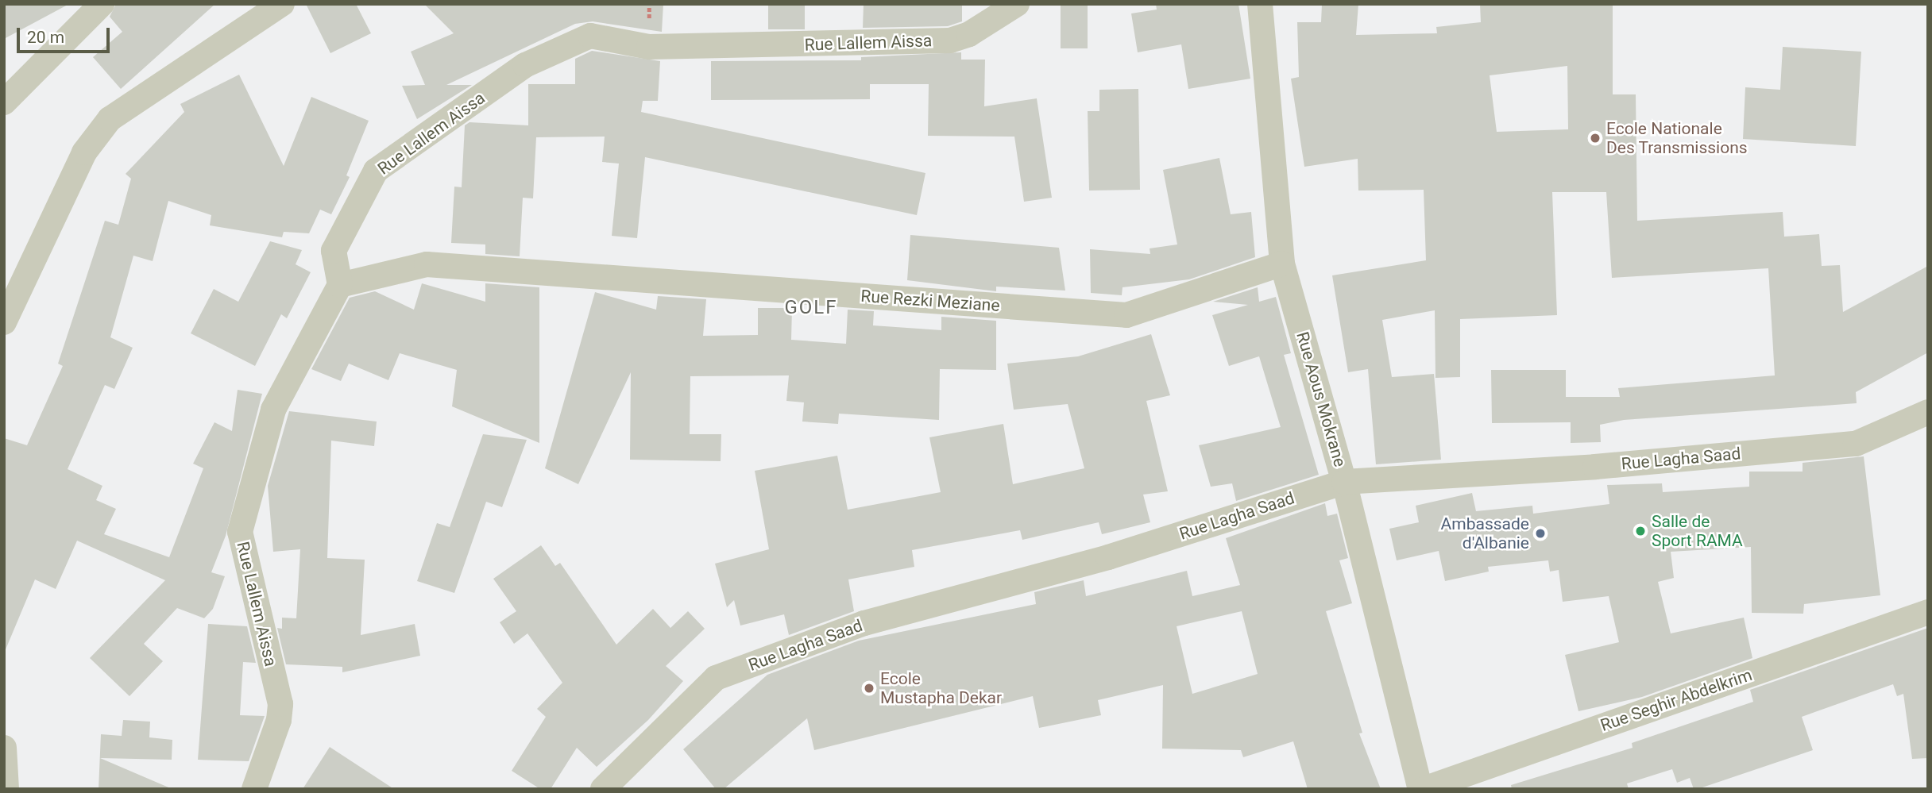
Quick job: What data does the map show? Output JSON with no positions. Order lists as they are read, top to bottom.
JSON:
{
  "streets": {
    "street": [
      "Rue Lallem Aissa",
      "Rue Rezki Meziane",
      "Rue Aous Mokrane",
      "Rue Lagha Saad",
      "Rue Seghir Abdelkrim"
    ]
  },
  "crossings": [
    ["Rue Lallem Aissa", "Rue Rezki Meziane"],
    ["Rue Rezki Meziane", "Rue Aous Mokrane"],
    ["Rue Aous Mokrane", "Rue Lagha Saad"],
    ["Rue Aous Mokrane", "Rue Seghir Abdelkrim"]
  ],
  "districts": ["GOLF"],
  "places": [
    "Ecole Nationale Des Transmissions",
    "Salle de Sport RAMA",
    "Ambassade d'Albanie",
    "Ecole Mustapha Dekar"
  ],
  "scale_bar": "20 m"
}
